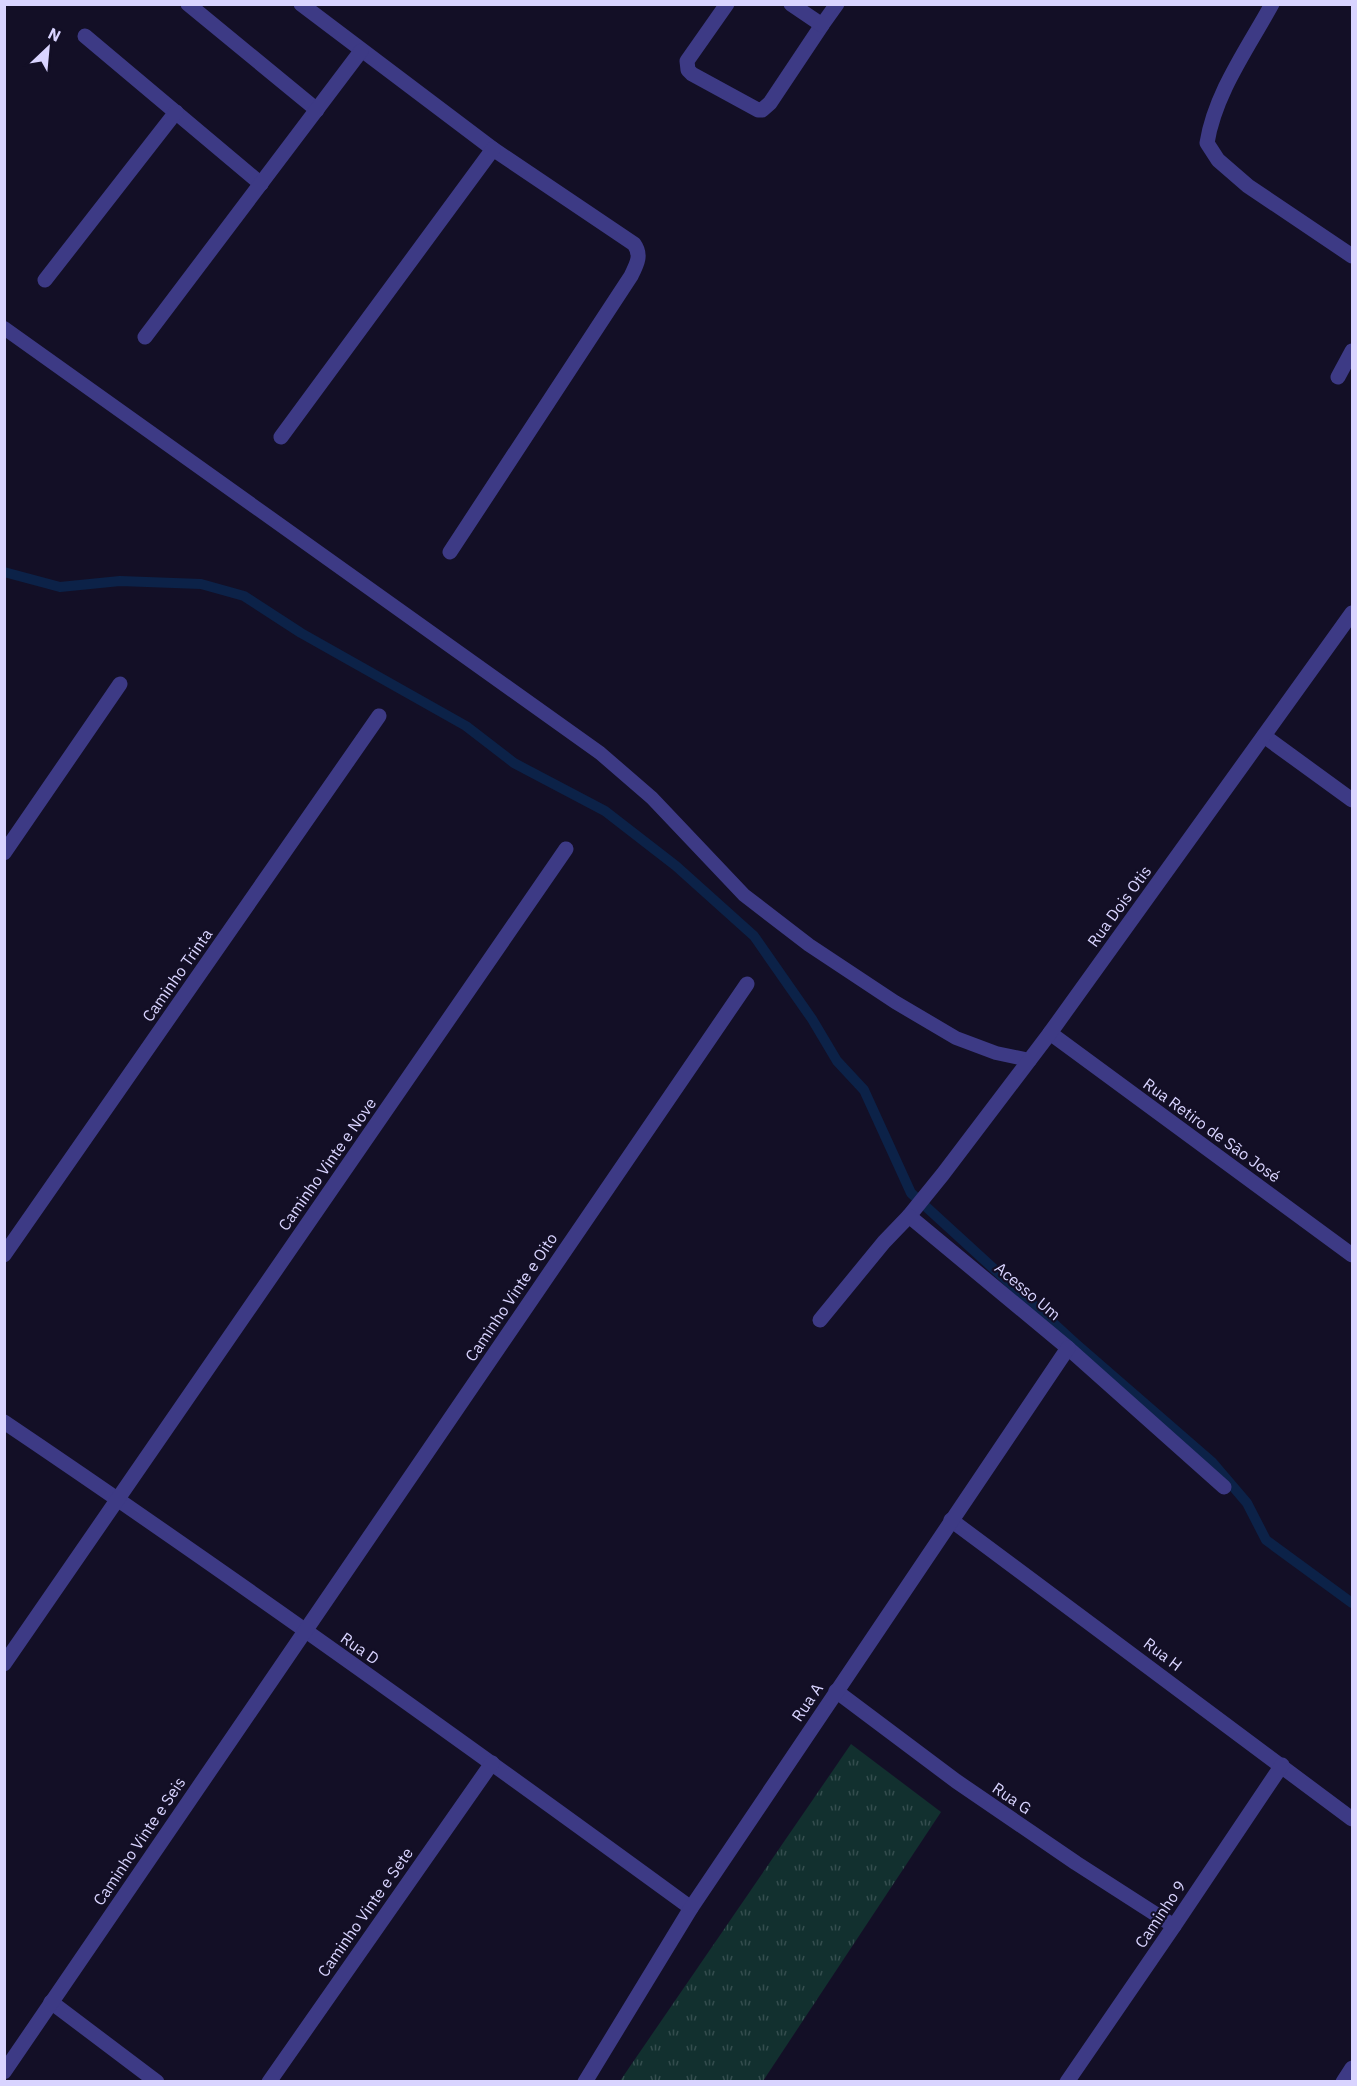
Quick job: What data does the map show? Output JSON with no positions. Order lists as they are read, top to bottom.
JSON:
{
  "streets": {
    "street": [
      "Rua Dois Otis",
      "Caminho Trinta",
      "Rua Retiro de São José",
      "Caminho Vinte e Nove",
      "Acesso Um",
      "Caminho Vinte e Oito",
      "Rua D",
      "Rua H",
      "Rua A",
      "Rua G",
      "Caminho Vinte e Seis",
      "Caminho Vinte e Sete",
      "Caminho 9"
    ]
  },
  "crossings": [
    ["Rua Dois Otis", "Rua Retiro de São José"],
    ["Rua Dois Otis", "Acesso Um"],
    ["Caminho Vinte e Nove", "Rua D"],
    ["Acesso Um", "Rua A"],
    ["Caminho Vinte e Oito", "Rua D"],
    ["Caminho Vinte e Oito", "Caminho Vinte e Seis"],
    ["Rua D", "Rua A"],
    ["Rua D", "Caminho Vinte e Seis"],
    ["Rua D", "Caminho Vinte e Sete"],
    ["Rua H", "Rua A"],
    ["Rua H", "Caminho 9"],
    ["Rua A", "Rua G"],
    ["Rua G", "Caminho 9"]
  ],
  "north": "top right"
}
